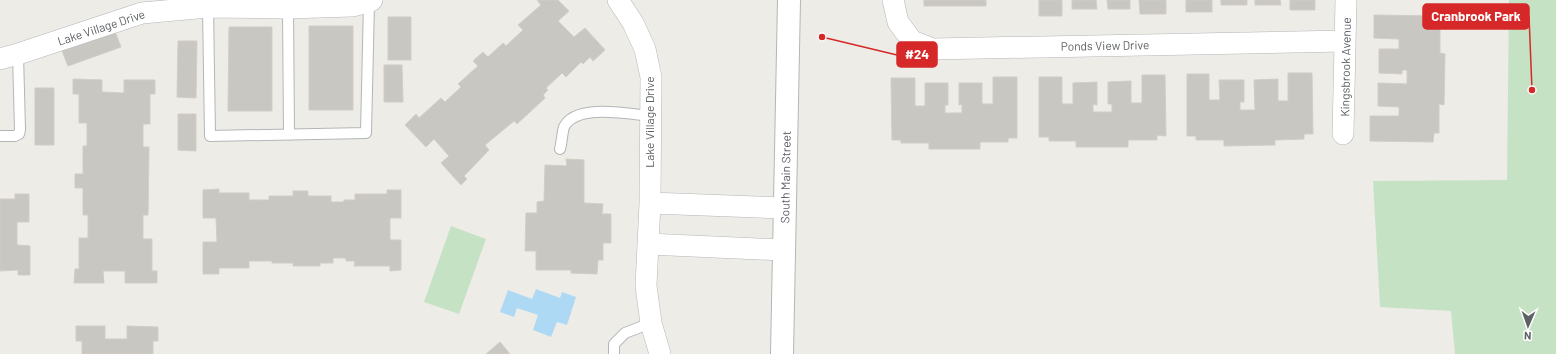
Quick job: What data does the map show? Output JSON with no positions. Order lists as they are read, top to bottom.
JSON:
{
  "streets": {
    "street": [
      "Lake Village Drive",
      "Ponds View Drive",
      "Kingsbrook Avenue",
      "South Main Street"
    ]
  },
  "crossings": [
    ["Ponds View Drive", "Kingsbrook Avenue"]
  ],
  "places": ["#24", "Cranbrook Park"],
  "north": "bottom"
}
